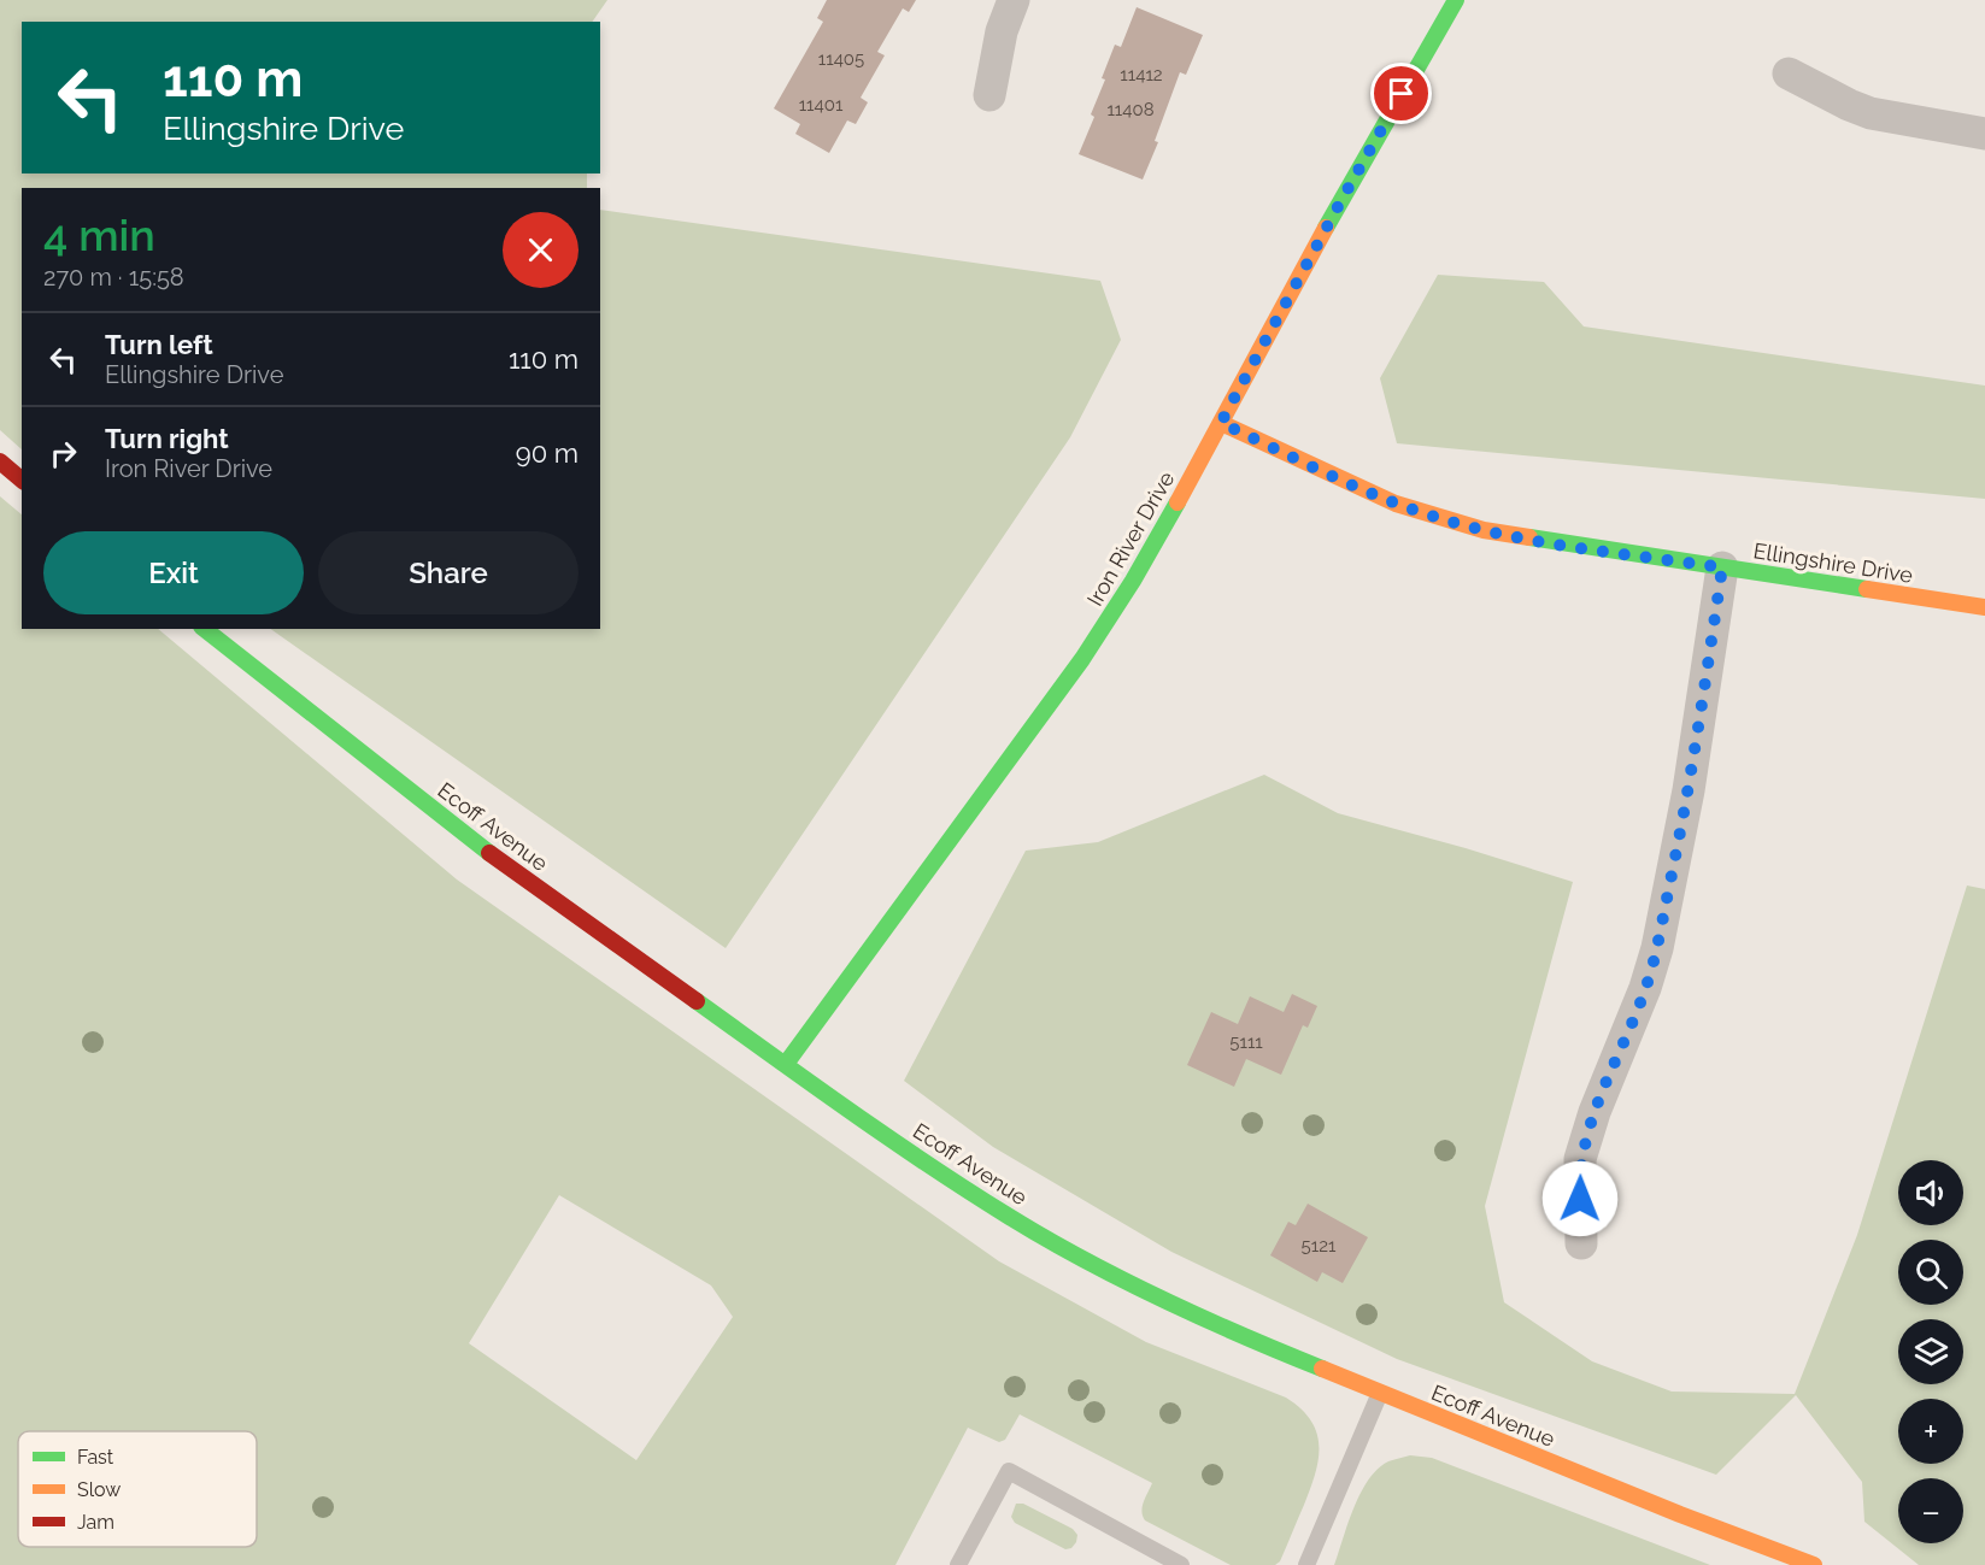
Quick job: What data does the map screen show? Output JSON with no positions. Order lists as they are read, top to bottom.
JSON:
{
  "streets": {
    "street": ["Iron River Drive", "Ellingshire Drive", "Ecoff Avenue"]
  },
  "crossings": [
    ["Iron River Drive", "Ellingshire Drive"],
    ["Iron River Drive", "Ecoff Avenue"]
  ],
  "house_numbers": [
    "11405",
    "11412",
    "11401",
    "11408",
    "5111",
    "5121"
  ],
  "legend": ["Fast", "Slow", "Jam"],
  "page": {
    "turn": ["110 m", "Ellingshire Drive"],
    "heading": ["4 min", "270 m · 15:58"],
    "list": [
      {
        "name": "Turn left",
        "note": "Ellingshire Drive",
        "value": "110 m"
      },
      {
        "name": "Turn right",
        "note": "Iron River Drive",
        "value": "90 m"
      }
    ],
    "buttons": ["Exit", "Share"],
    "map_buttons": ["+", "−"]
  }
}
